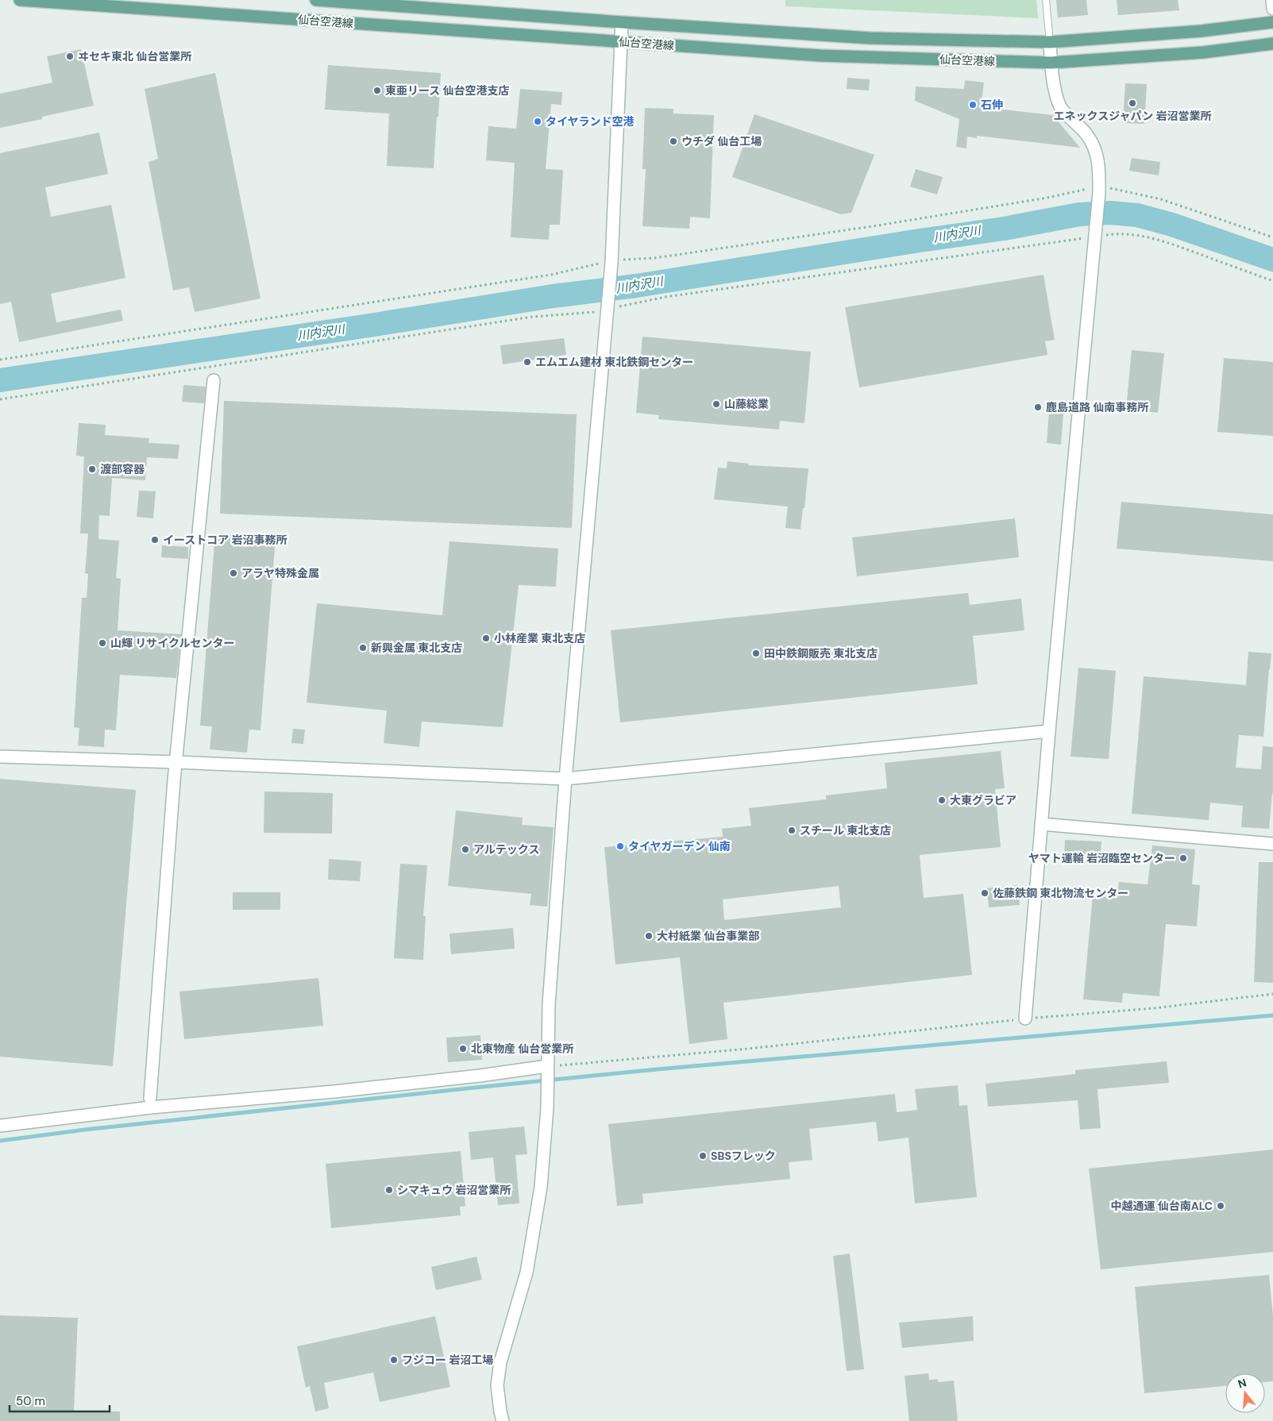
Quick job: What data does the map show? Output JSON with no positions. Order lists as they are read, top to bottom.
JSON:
{
  "streets": {
    "main road": ["仙台空港線"]
  },
  "water": ["川内沢川"],
  "places": [
    "ヰセキ東北 仙台営業所",
    "東亜リース 仙台空港支店",
    "エネックスジャパン 岩沼営業所",
    "石伸",
    "タイヤランド空港",
    "ウチダ 仙台工場",
    "エムエム建材 東北鉄鋼センター",
    "山藤総業",
    "鹿島道路 仙南事務所",
    "渡部容器",
    "イーストコア 岩沼事務所",
    "アラヤ特殊金属",
    "小林産業 東北支店",
    "山輝 リサイクルセンター",
    "新興金属 東北支店",
    "田中鉄鋼販売 東北支店",
    "大東グラビア",
    "スチール 東北支店",
    "タイヤガーデン 仙南",
    "アルテックス",
    "ヤマト運輸 岩沼臨空センター",
    "佐藤鉄鋼 東北物流センター",
    "大村紙業 仙台事業部",
    "北東物産 仙台営業所",
    "SBSフレック",
    "シマキュウ 岩沼営業所",
    "中越通運 仙台南ALC",
    "フジコー 岩沼工場"
  ],
  "scale_bar": "50 m",
  "north": "top"
}
